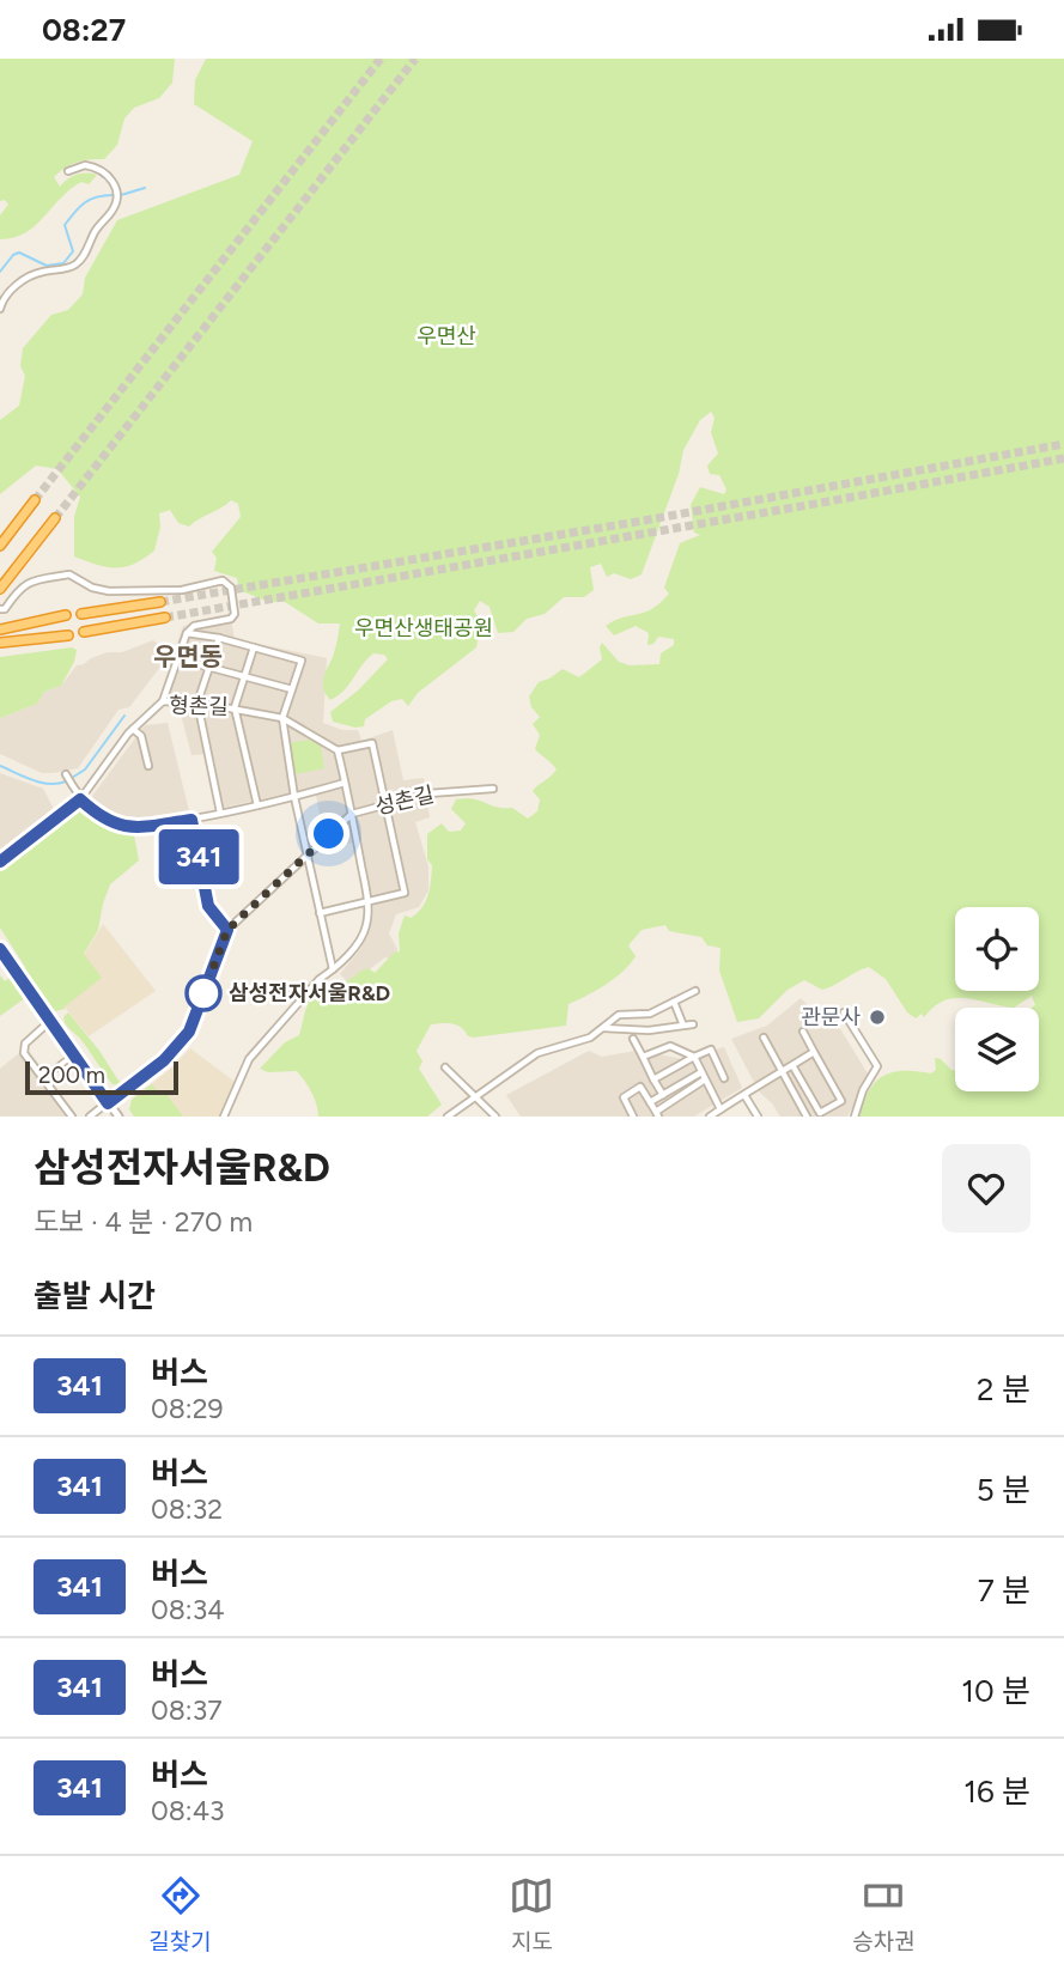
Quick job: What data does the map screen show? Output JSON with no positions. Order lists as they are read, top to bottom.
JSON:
{
  "streets": {
    "street": ["형촌길", "성촌길"]
  },
  "districts": ["우면동"],
  "parks": ["우면산", "우면산생태공원"],
  "places": ["삼성전자서울R&D", "관문사"],
  "lines": ["bus line 341"],
  "scale_bar": "200 m",
  "page": {
    "status": "08:27",
    "on_map": "341",
    "scale": "200 m",
    "heading": [
      ["삼성전자서울R&D", "도보 · 4 분 · 270 m"],
      "출발 시간"
    ],
    "list": [
      {
        "mark": "341",
        "name": "버스",
        "note": "08:29",
        "value": "2 분"
      },
      {
        "mark": "341",
        "name": "버스",
        "note": "08:32",
        "value": "5 분"
      },
      {
        "mark": "341",
        "name": "버스",
        "note": "08:34",
        "value": "7 분"
      },
      {
        "mark": "341",
        "name": "버스",
        "note": "08:37",
        "value": "10 분"
      },
      {
        "mark": "341",
        "name": "버스",
        "note": "08:43",
        "value": "16 분"
      }
    ],
    "tabs": ["길찾기", "지도", "승차권"]
  }
}
